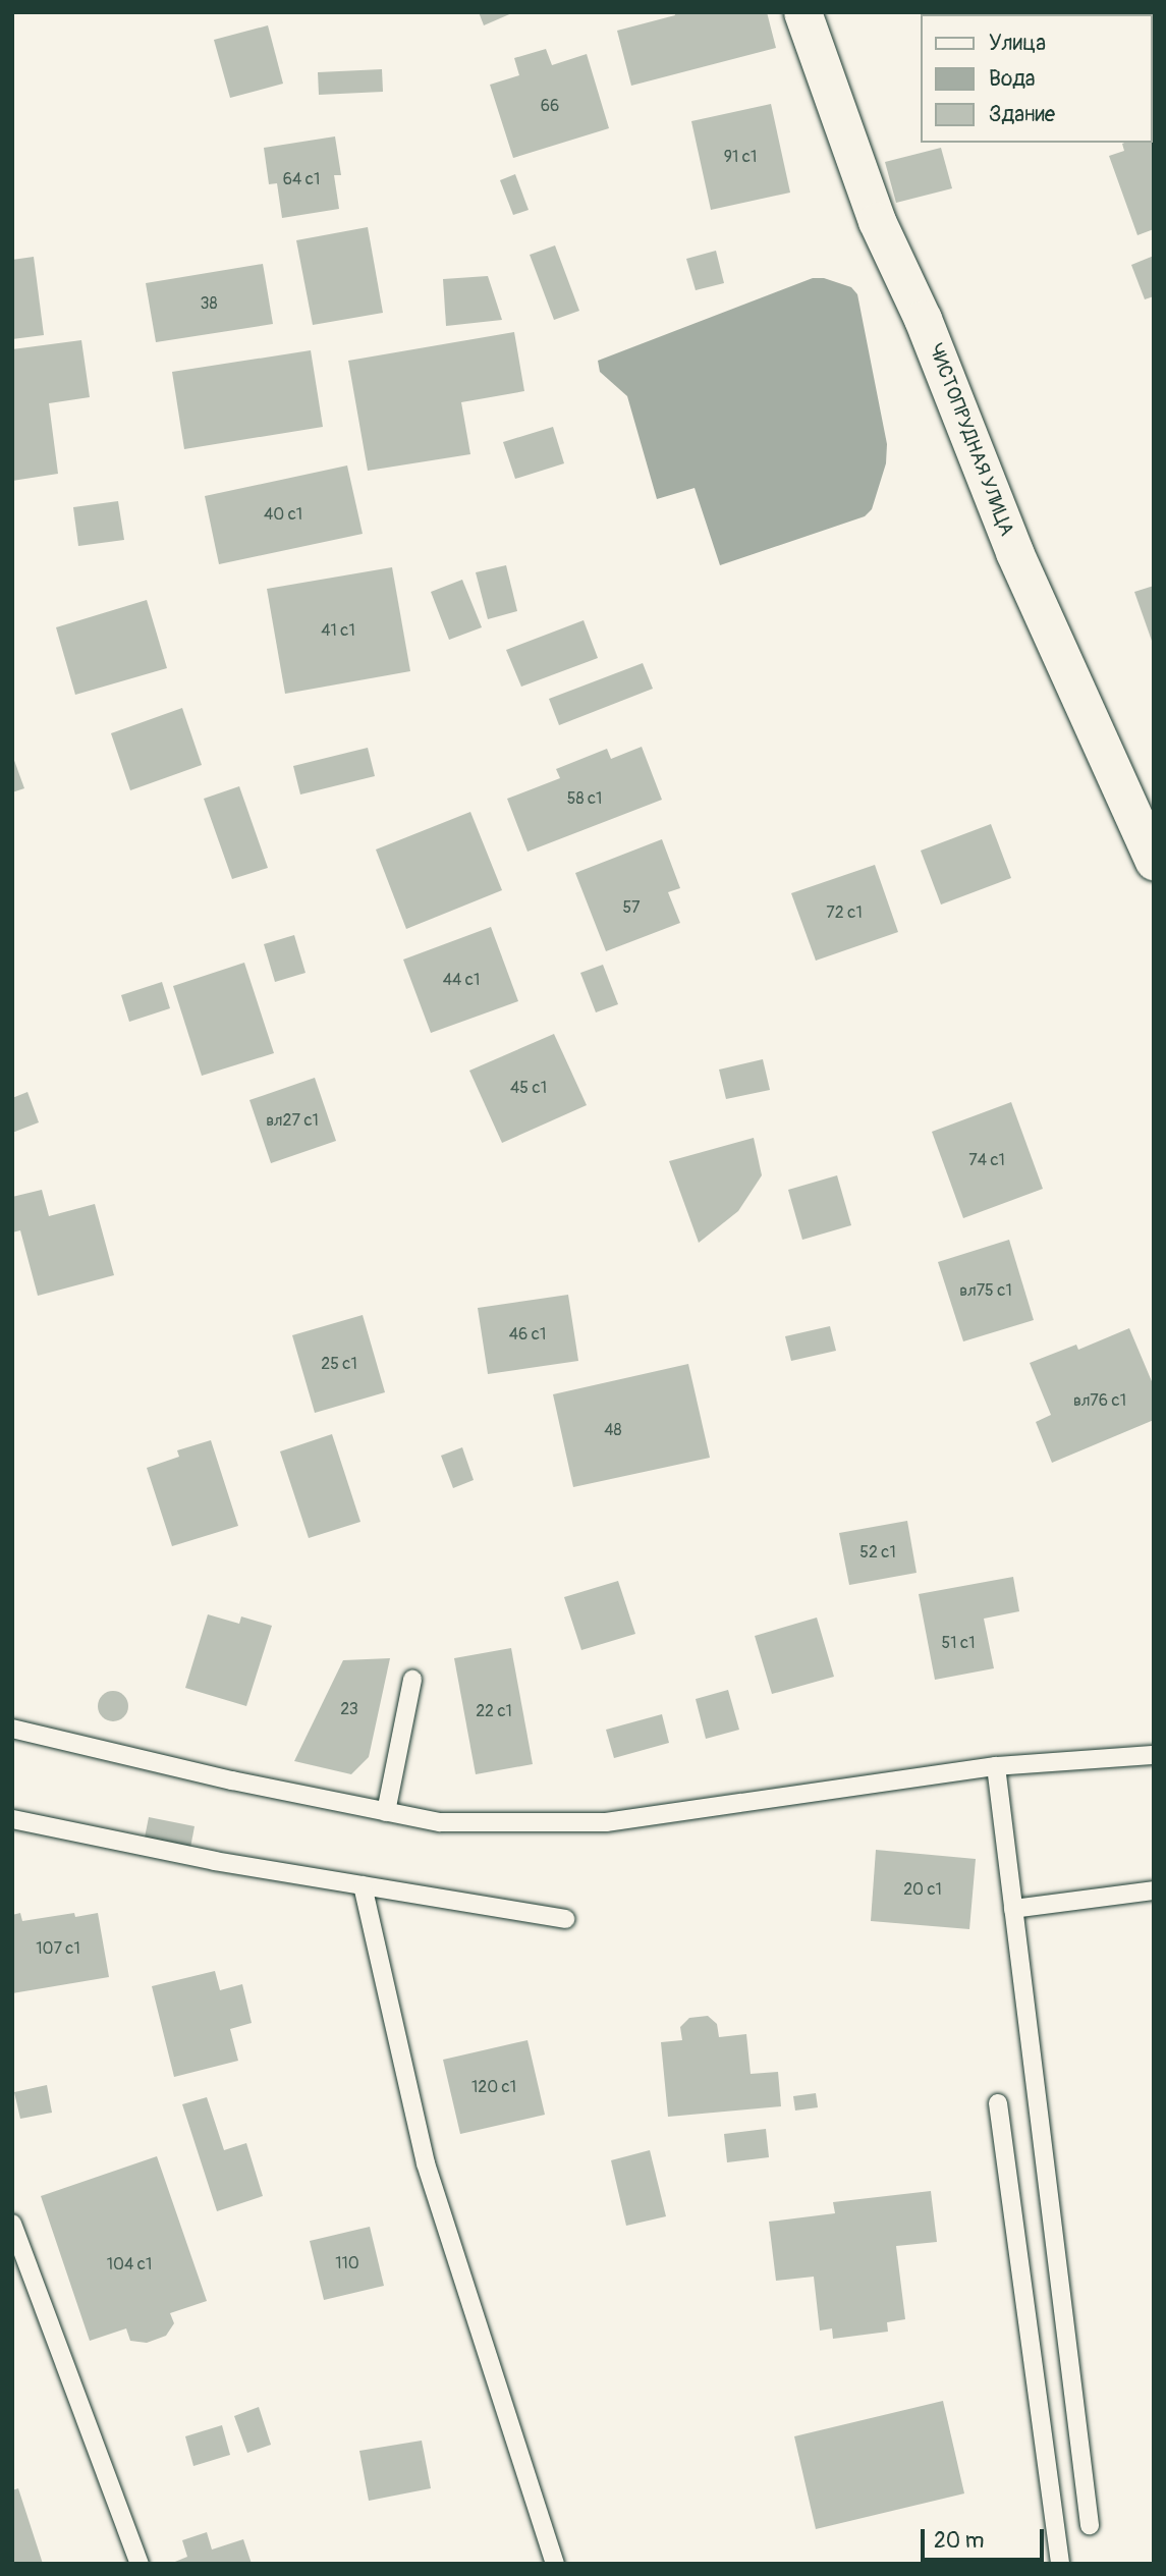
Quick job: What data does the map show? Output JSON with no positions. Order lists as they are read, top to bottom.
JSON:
{
  "streets": {
    "street": ["ЧИСТОПРУДНАЯ УЛИЦА"]
  },
  "house_numbers": [
    "66",
    "91 с1",
    "64 с1",
    "38",
    "40 с1",
    "41 с1",
    "58 с1",
    "57",
    "72 с1",
    "44 с1",
    "45 с1",
    "вл27 с1",
    "74 с1",
    "вл75 с1",
    "46 с1",
    "25 с1",
    "вл76 с1",
    "48",
    "52 с1",
    "51 с1",
    "23",
    "22 с1",
    "20 с1",
    "107 с1",
    "120 с1",
    "110",
    "104 с1"
  ],
  "legend": ["Улица", "Вода", "Здание"],
  "scale_bar": "20 m"
}
